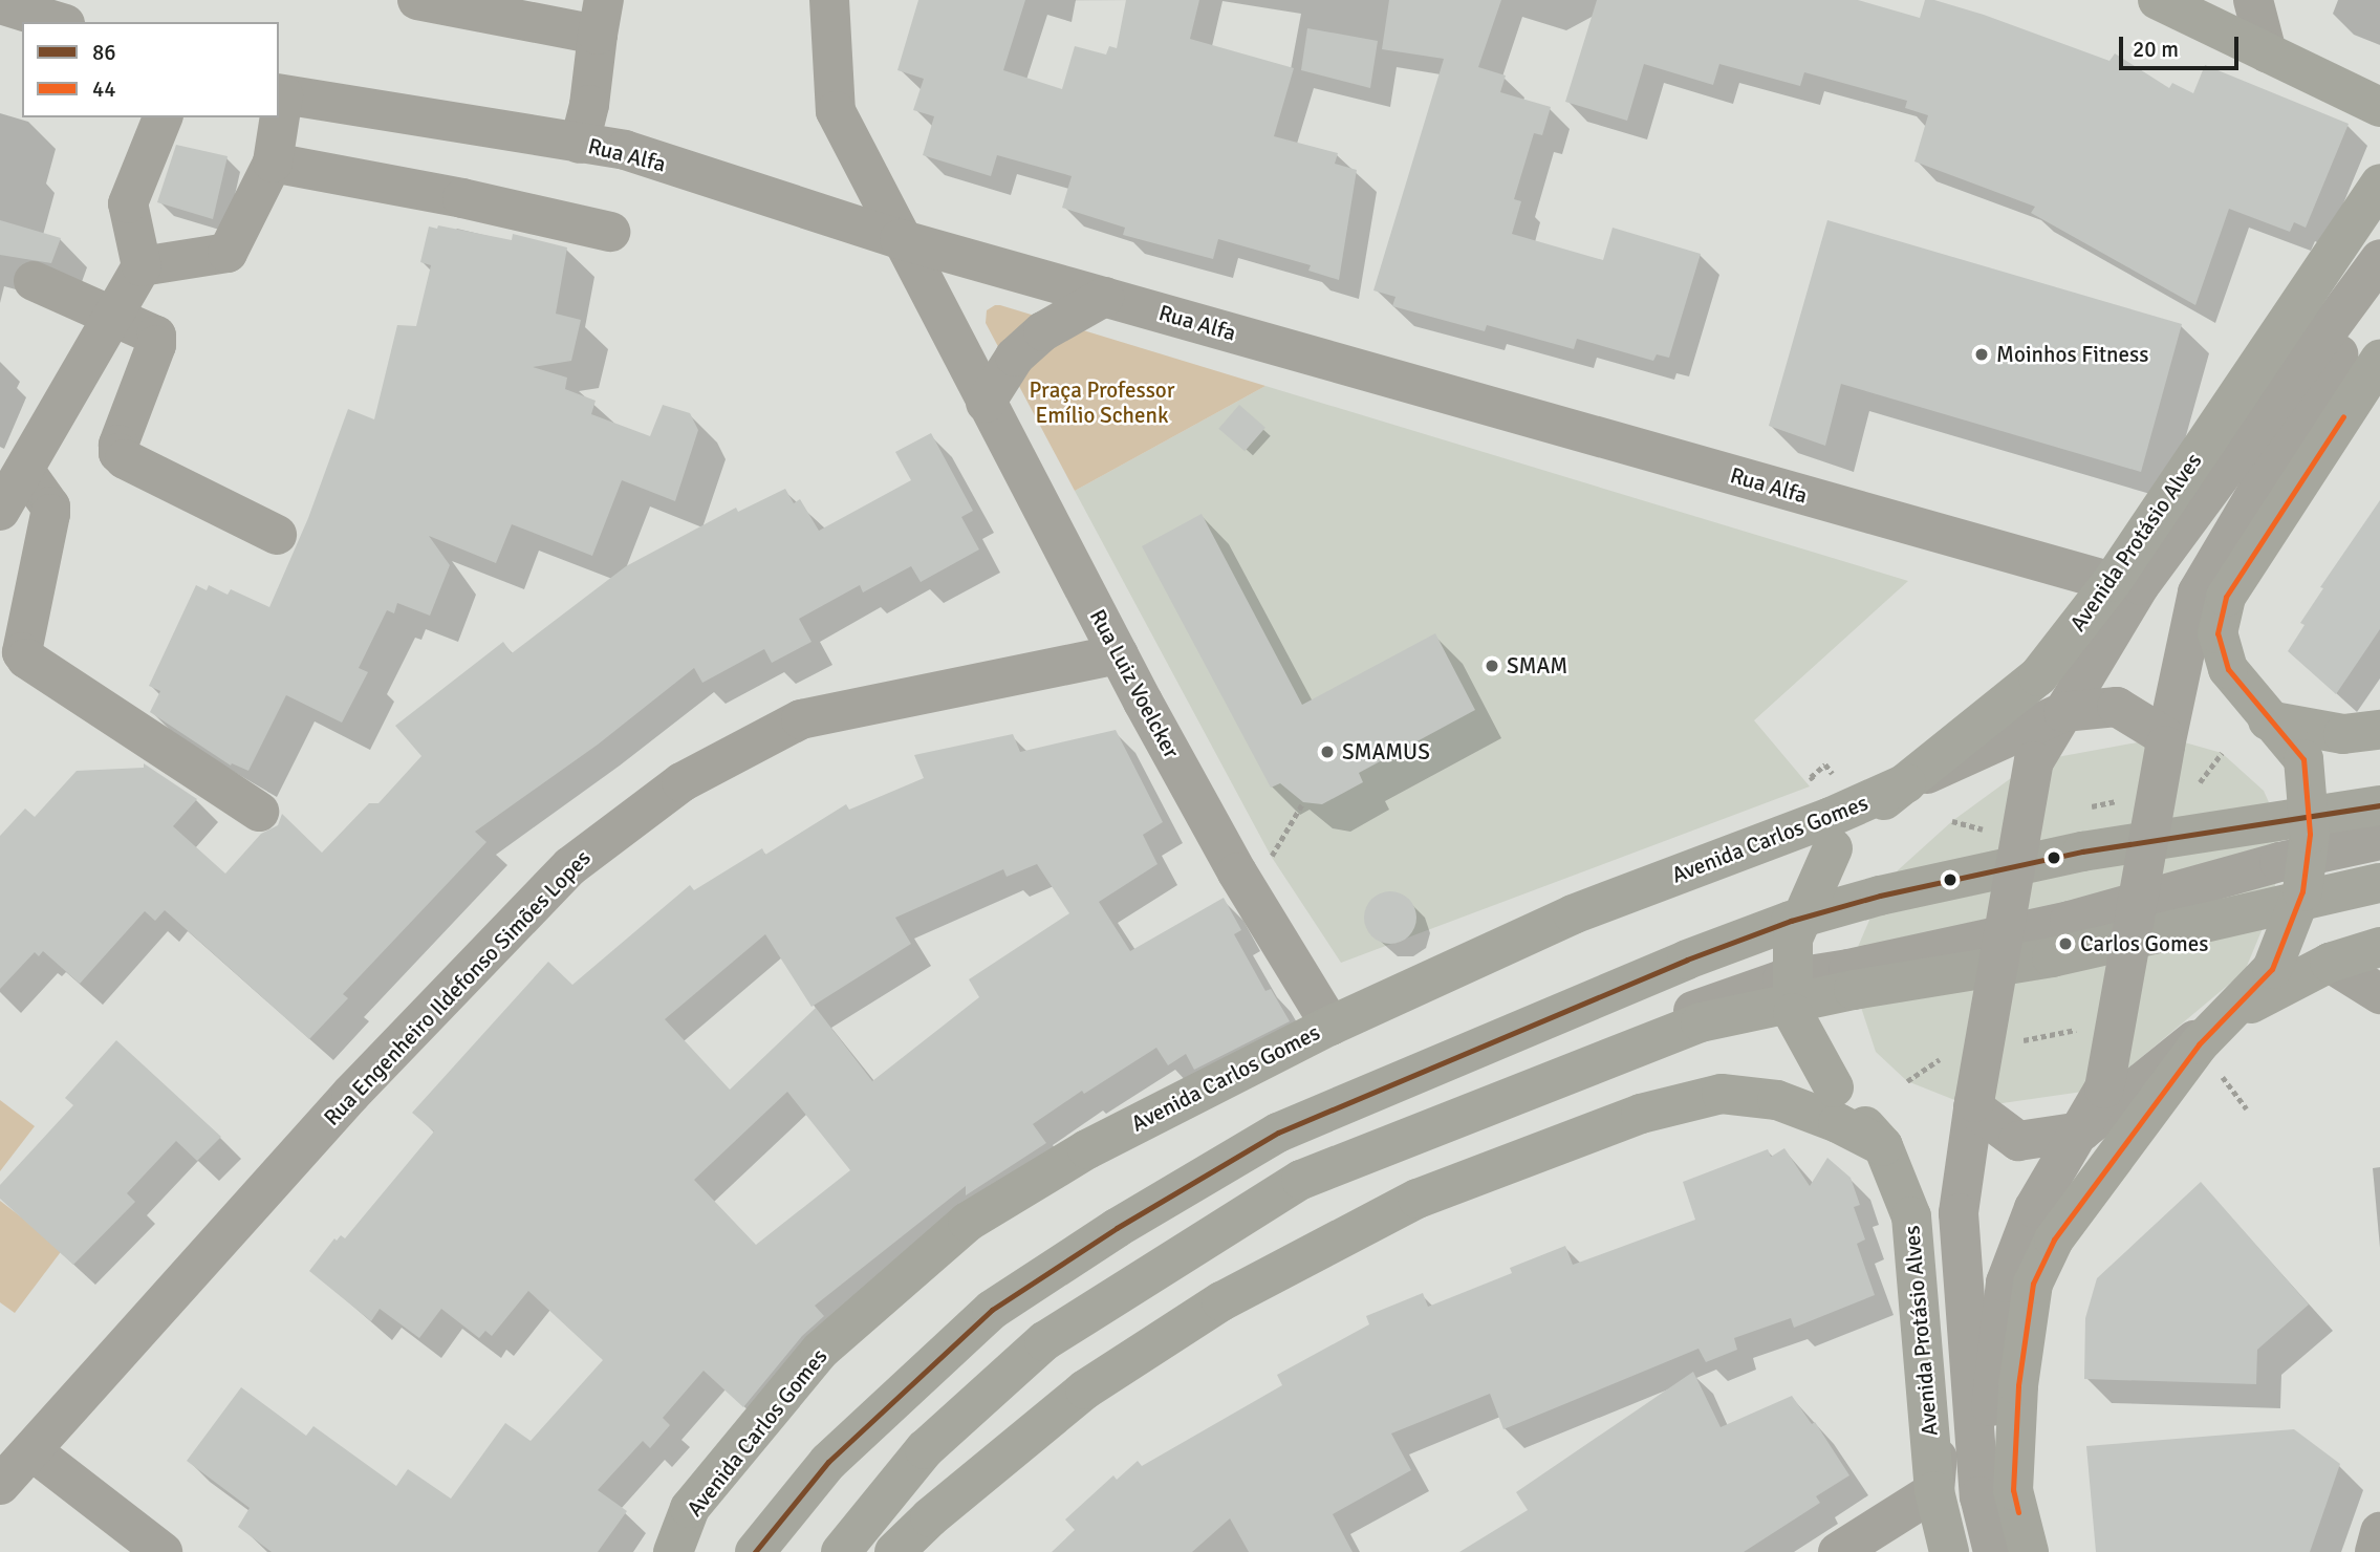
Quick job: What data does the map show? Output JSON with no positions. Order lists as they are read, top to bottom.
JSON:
{
  "streets": {
    "main road": ["Avenida Protásio Alves", "Avenida Carlos Gomes"],
    "street": ["Rua Alfa", "Rua Luiz Voelcker", "Rua Engenheiro Ildefonso Simões Lopes"]
  },
  "crossings": [
    ["Rua Alfa", "Avenida Protásio Alves"],
    ["Rua Alfa", "Rua Luiz Voelcker"],
    ["Avenida Protásio Alves", "Avenida Carlos Gomes"],
    ["Rua Luiz Voelcker", "Avenida Carlos Gomes"],
    ["Rua Luiz Voelcker", "Rua Engenheiro Ildefonso Simões Lopes"]
  ],
  "parks": ["Praça Professor Emílio Schenk"],
  "places": [
    "Moinhos Fitness",
    "SMAM",
    "SMAMUS",
    "Carlos Gomes"
  ],
  "lines": ["transit line 44", "transit line 86"],
  "legend": ["86", "44"],
  "scale_bar": "20 m"
}
